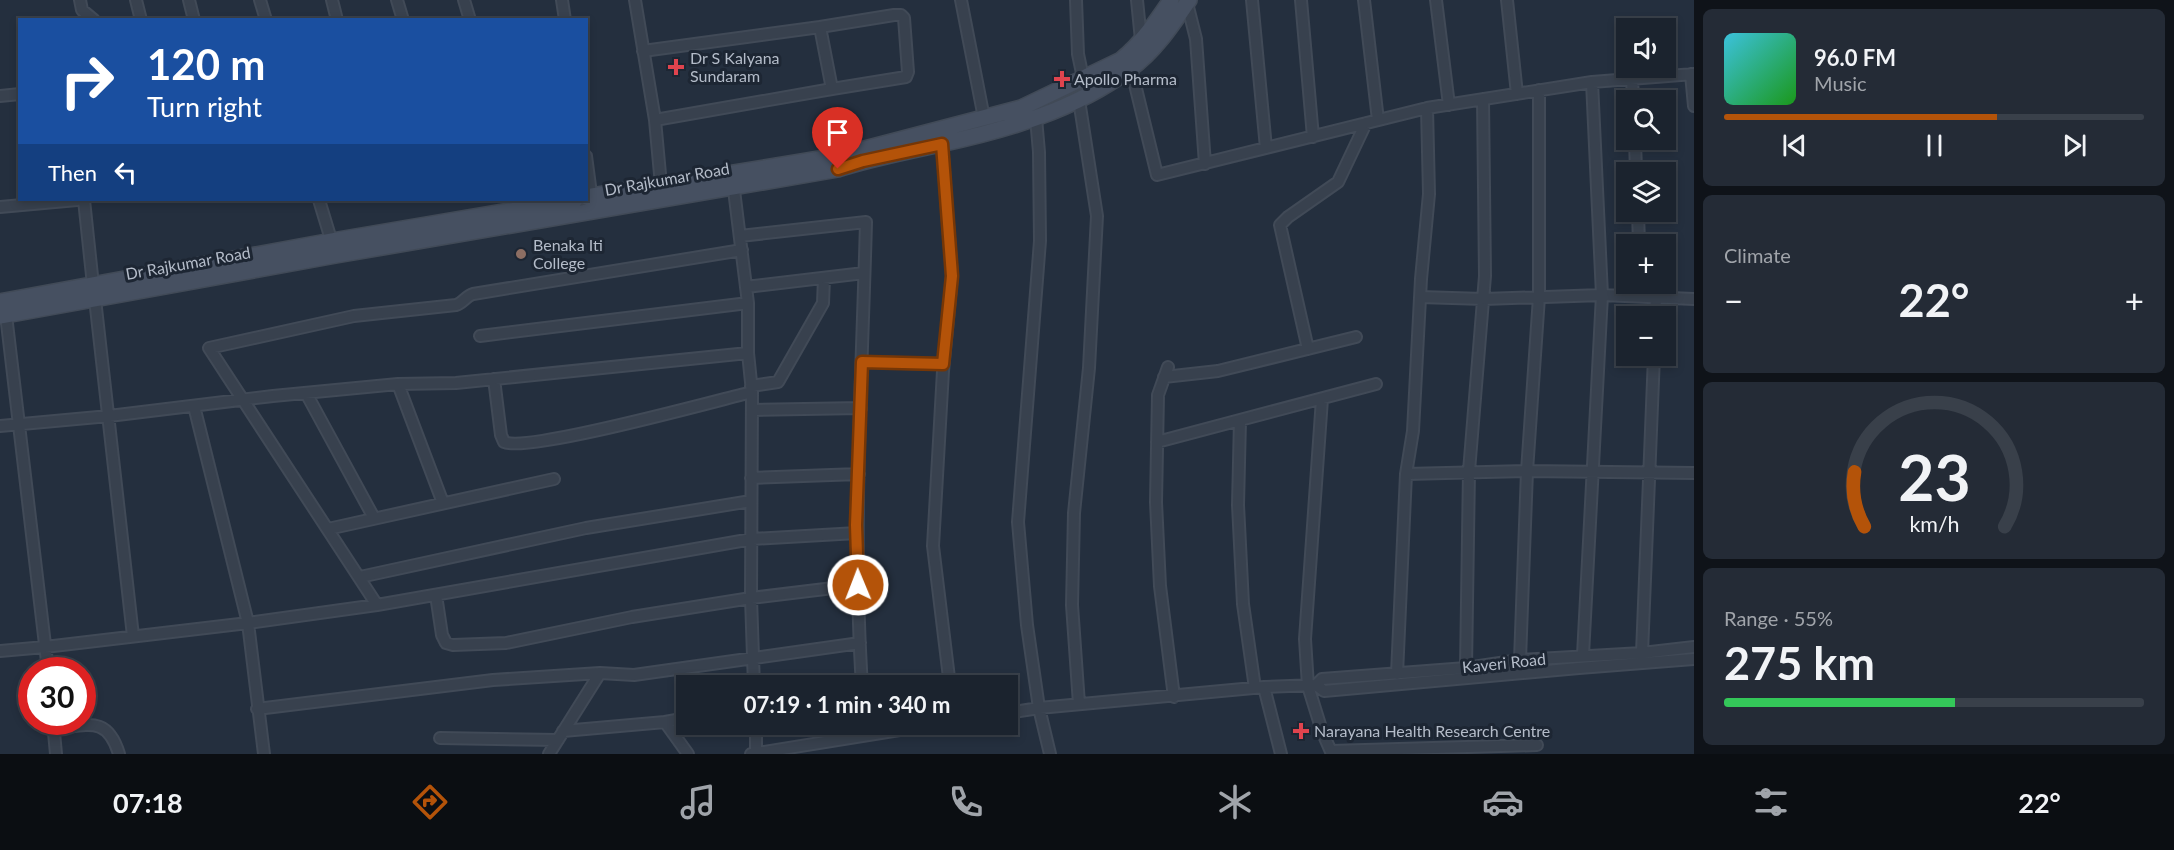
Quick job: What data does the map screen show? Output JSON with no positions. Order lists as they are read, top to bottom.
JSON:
{
  "streets": {
    "main road": ["Dr Rajkumar Road"],
    "street": ["Kaveri Road"]
  },
  "places": {
    "health": ["Dr S Kalyana Sundaram", "Apollo Pharma", "Narayana Health Research Centre"],
    "other": ["Benaka Iti College"]
  },
  "page": {
    "map_buttons": ["+", "−"],
    "turn": ["120 m", "Turn right"],
    "song": ["96.0 FM", "Music"],
    "then": "Then",
    "tile": [
      "Climate",
      ["Range · 55%", "275 km"]
    ],
    "heat": ["−", "22°", "+"],
    "limit": "30",
    "trip": "07:19 · 1 min · 340 m",
    "tabs": ["07:18", "22°"],
    "gauge": ["23", "km/h"]
  }
}
